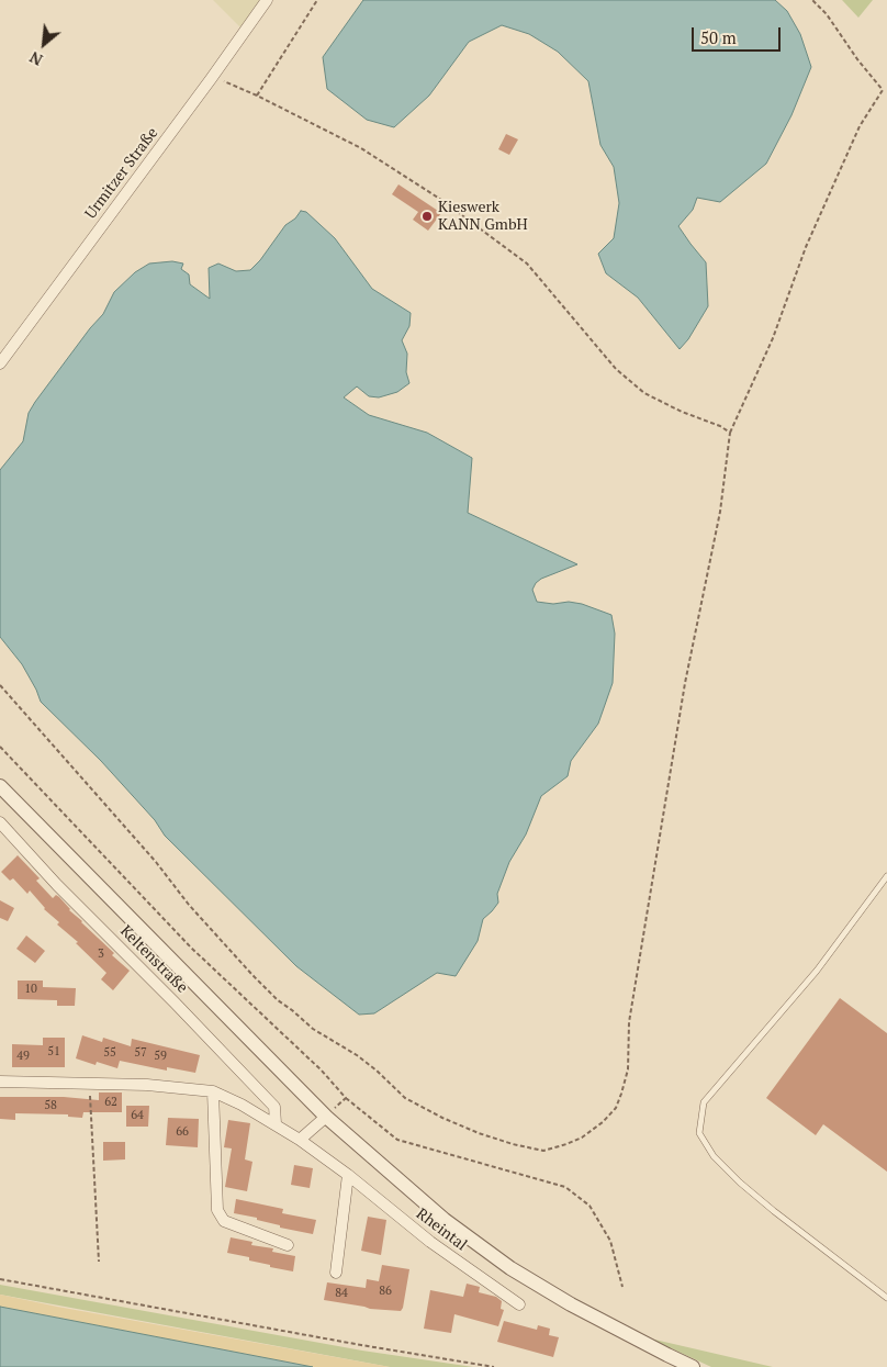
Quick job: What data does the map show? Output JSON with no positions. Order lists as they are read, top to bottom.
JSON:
{
  "streets": {
    "street": ["Urmitzer Straße", "Keltenstraße", "Rheintal"]
  },
  "crossings": [
    ["Keltenstraße", "Rheintal"]
  ],
  "places": ["Kieswerk KANN GmbH"],
  "house_numbers": [
    "3",
    "10",
    "51",
    "55",
    "57",
    "49",
    "59",
    "62",
    "58",
    "64",
    "66",
    "86",
    "84"
  ],
  "scale_bar": "50 m",
  "north": "bottom left"
}
